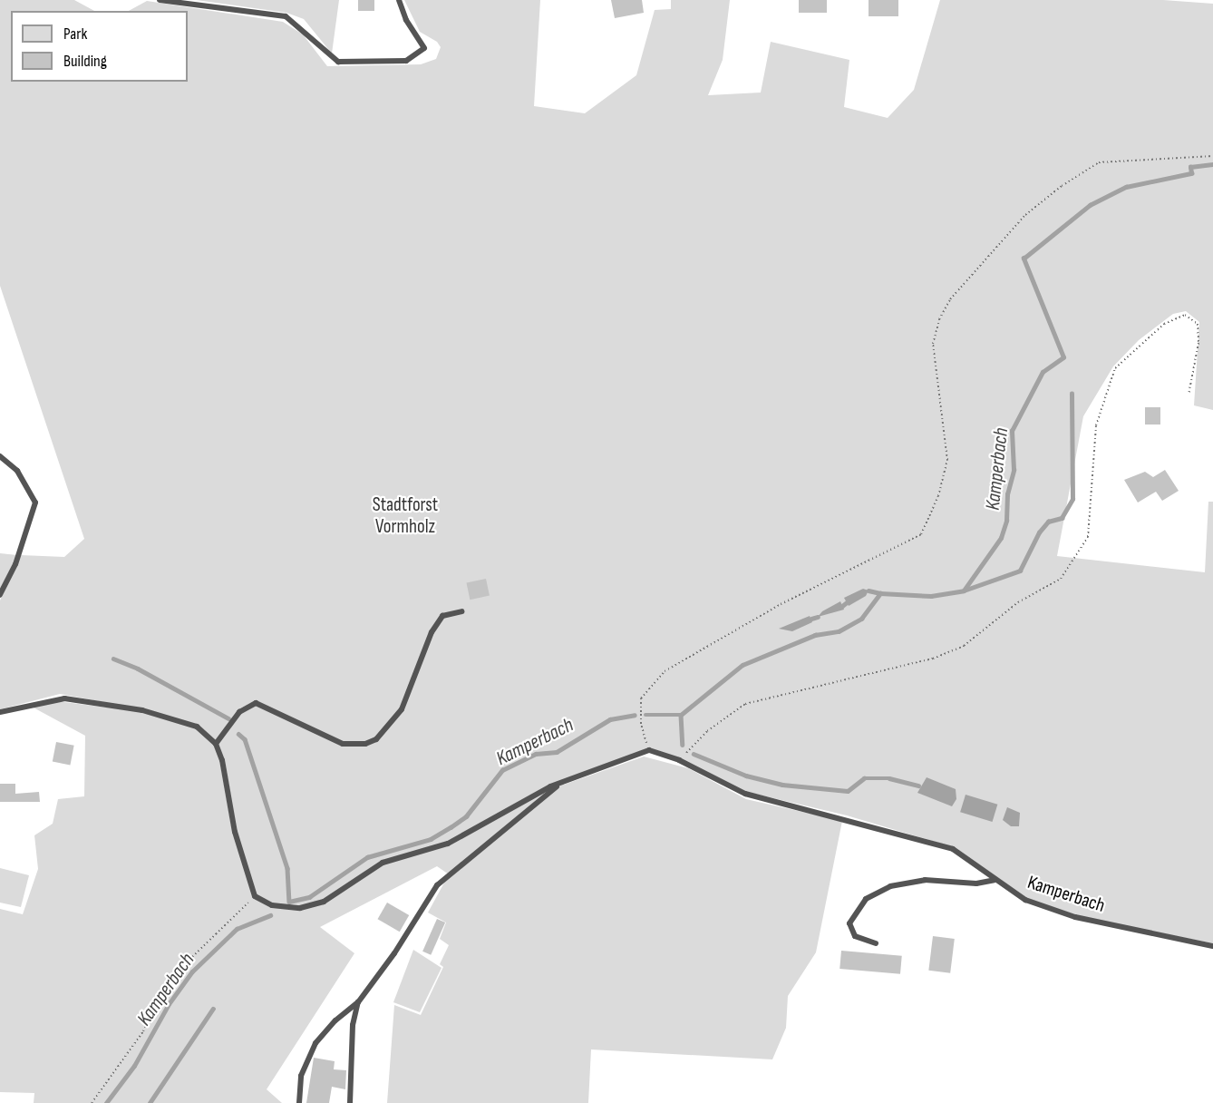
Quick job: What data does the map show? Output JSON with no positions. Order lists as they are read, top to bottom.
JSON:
{
  "streets": {
    "lane": ["Kamperbach"]
  },
  "water": ["Kamperbach"],
  "parks": ["Stadtforst Vormholz"],
  "legend": ["Park", "Building"]
}
